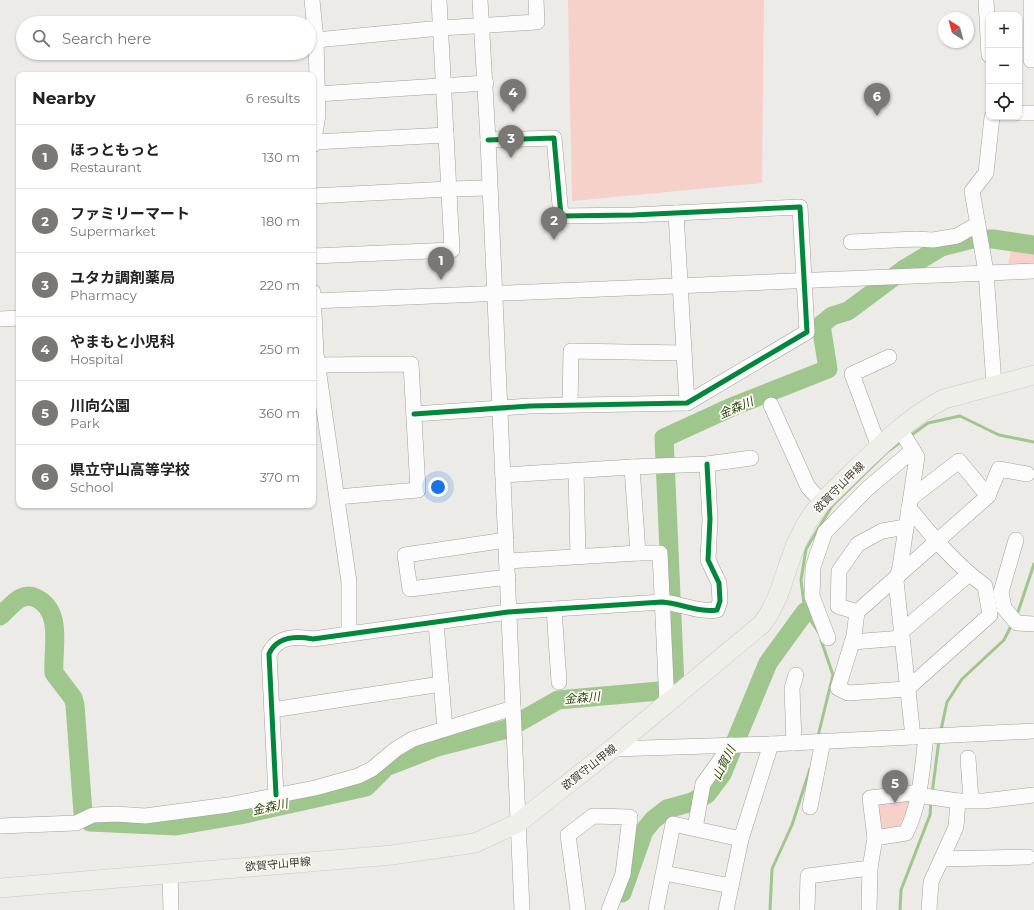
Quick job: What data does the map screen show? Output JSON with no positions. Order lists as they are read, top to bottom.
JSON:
{
  "streets": {
    "main road": ["欲賀守山甲線"]
  },
  "water": ["金森川", "山賀川"],
  "north": "top left",
  "page": {
    "map_buttons": ["+", "−"],
    "search": "Search here",
    "heading": ["Nearby", "6 results"],
    "pins": [
      "4",
      "6",
      "3",
      "2",
      "1",
      "5"
    ],
    "list": [
      {
        "mark": "1",
        "name": "ほっともっと",
        "note": "Restaurant",
        "value": "130 m"
      },
      {
        "mark": "2",
        "name": "ファミリーマート",
        "note": "Supermarket",
        "value": "180 m"
      },
      {
        "mark": "3",
        "name": "ユタカ調剤薬局",
        "note": "Pharmacy",
        "value": "220 m"
      },
      {
        "mark": "4",
        "name": "やまもと小児科",
        "note": "Hospital",
        "value": "250 m"
      },
      {
        "mark": "5",
        "name": "川向公園",
        "note": "Park",
        "value": "360 m"
      },
      {
        "mark": "6",
        "name": "県立守山高等学校",
        "note": "School",
        "value": "370 m"
      }
    ]
  }
}
